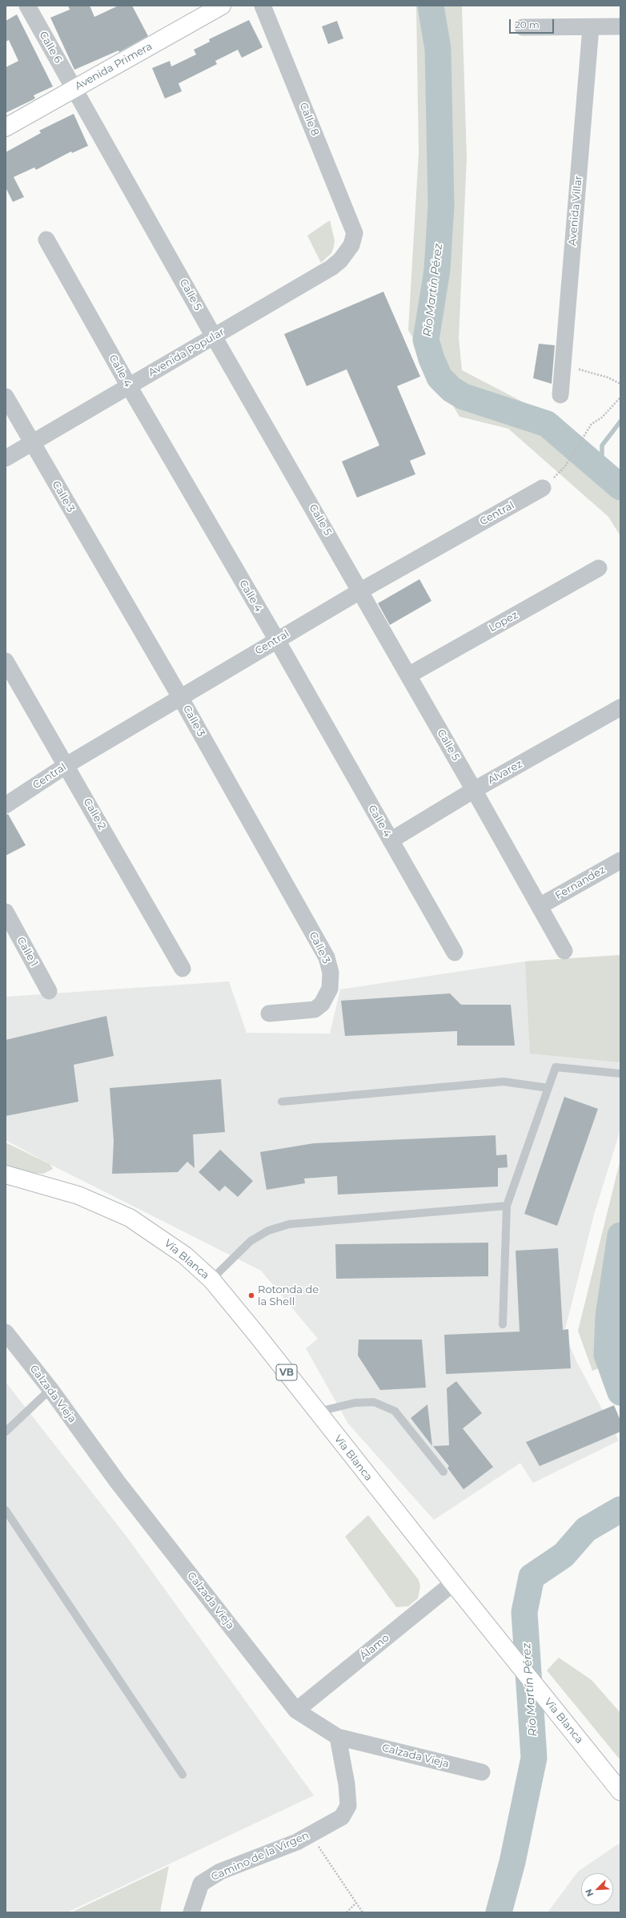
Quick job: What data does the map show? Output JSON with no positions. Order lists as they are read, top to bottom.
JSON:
{
  "streets": {
    "main road": ["Avenida Primera", "Vía Blanca", "VB"],
    "street": [
      "Calle 6",
      "Calle 8",
      "Avenida Villar",
      "Calle 5",
      "Avenida Popular",
      "Calle 4",
      "Calle 3",
      "Central",
      "Lopez",
      "Alvarez",
      "Calle 2",
      "Fernandez",
      "Calle 1",
      "Calzada Vieja",
      "Álamo",
      "Camino de la Virgen"
    ]
  },
  "crossings": [
    ["Calle 6", "Avenida Primera"],
    ["Calle 6", "Calle 5"],
    ["Avenida Primera", "Calle 5"],
    ["Calle 8", "Avenida Popular"],
    ["Calle 5", "Avenida Popular"],
    ["Calle 5", "Central"],
    ["Calle 5", "Lopez"],
    ["Calle 5", "Alvarez"],
    ["Calle 5", "Fernandez"],
    ["Avenida Popular", "Calle 4"],
    ["Avenida Popular", "Calle 3"],
    ["Calle 4", "Central"],
    ["Calle 4", "Alvarez"],
    ["Calle 3", "Central"],
    ["Central", "Calle 2"],
    ["Vía Blanca", "Álamo"],
    ["Calzada Vieja", "Álamo"],
    ["Calzada Vieja", "Camino de la Virgen"]
  ],
  "water": ["Río Martín Pérez"],
  "places": ["Rotonda de la Shell"],
  "scale_bar": "20 m",
  "north": "bottom left"
}
